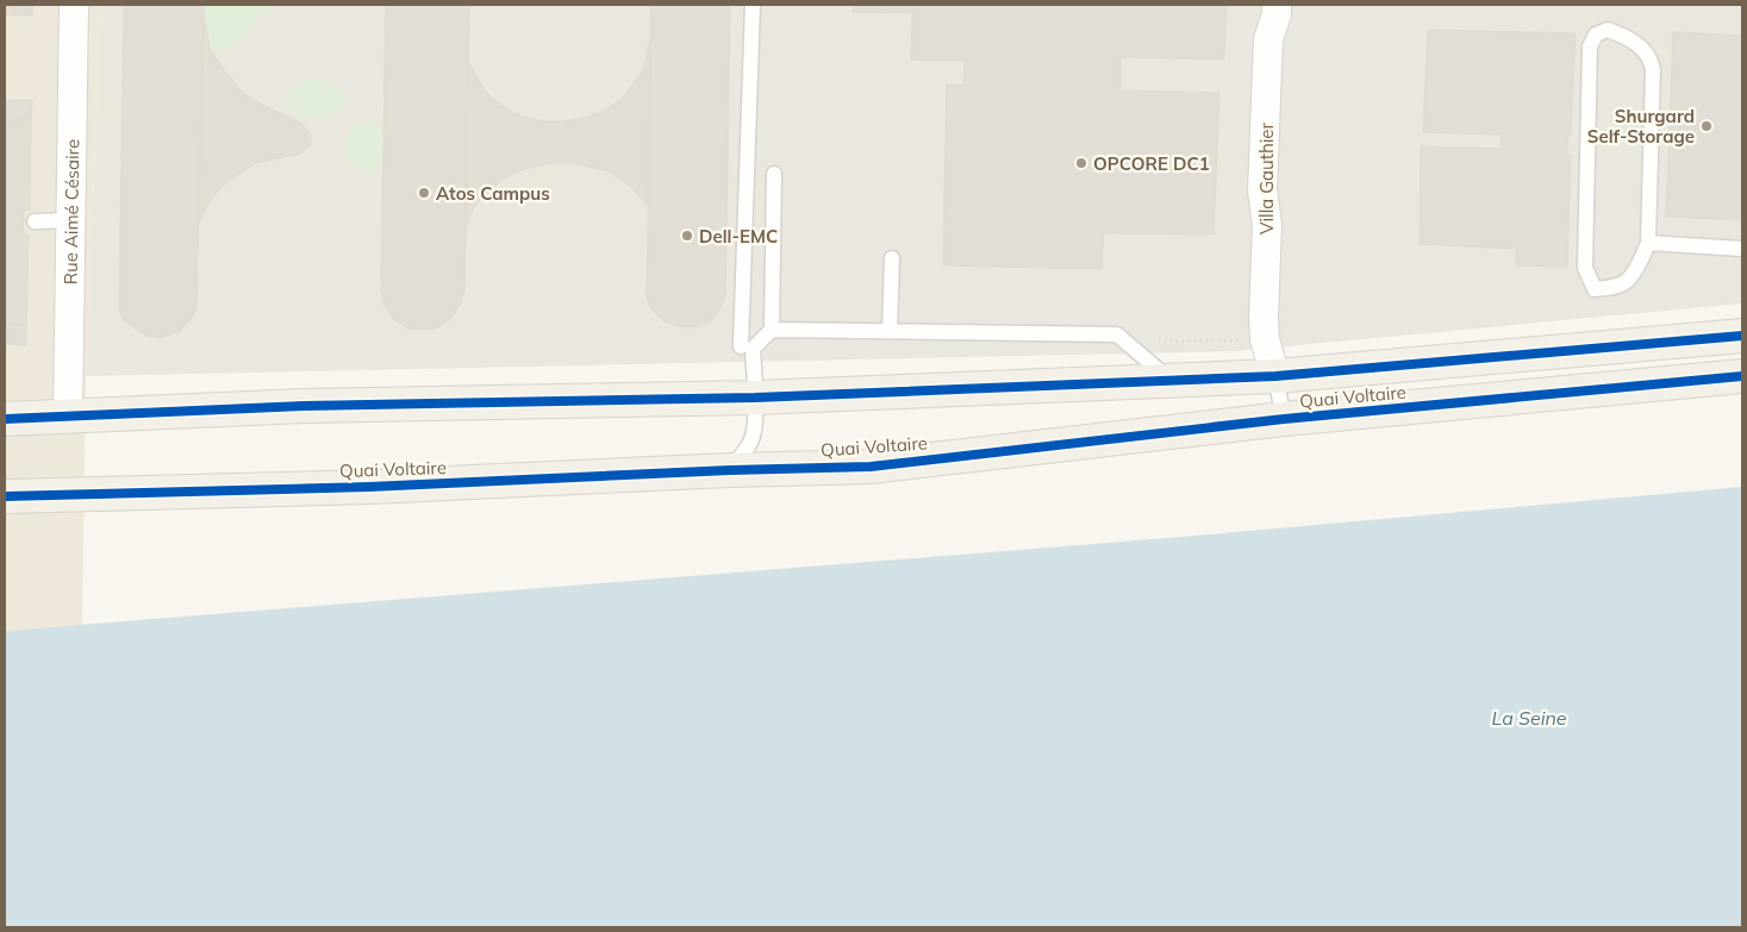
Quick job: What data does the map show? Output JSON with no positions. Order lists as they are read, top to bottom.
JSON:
{
  "streets": {
    "main road": ["Quai Voltaire"],
    "street": ["Villa Gauthier", "Rue Aimé Césaire"]
  },
  "crossings": [
    ["Villa Gauthier", "Quai Voltaire"],
    ["Rue Aimé Césaire", "Quai Voltaire"]
  ],
  "water": ["La Seine"],
  "places": [
    "Shurgard Self-Storage",
    "OPCORE DC1",
    "Atos Campus",
    "Dell-EMC"
  ]
}
